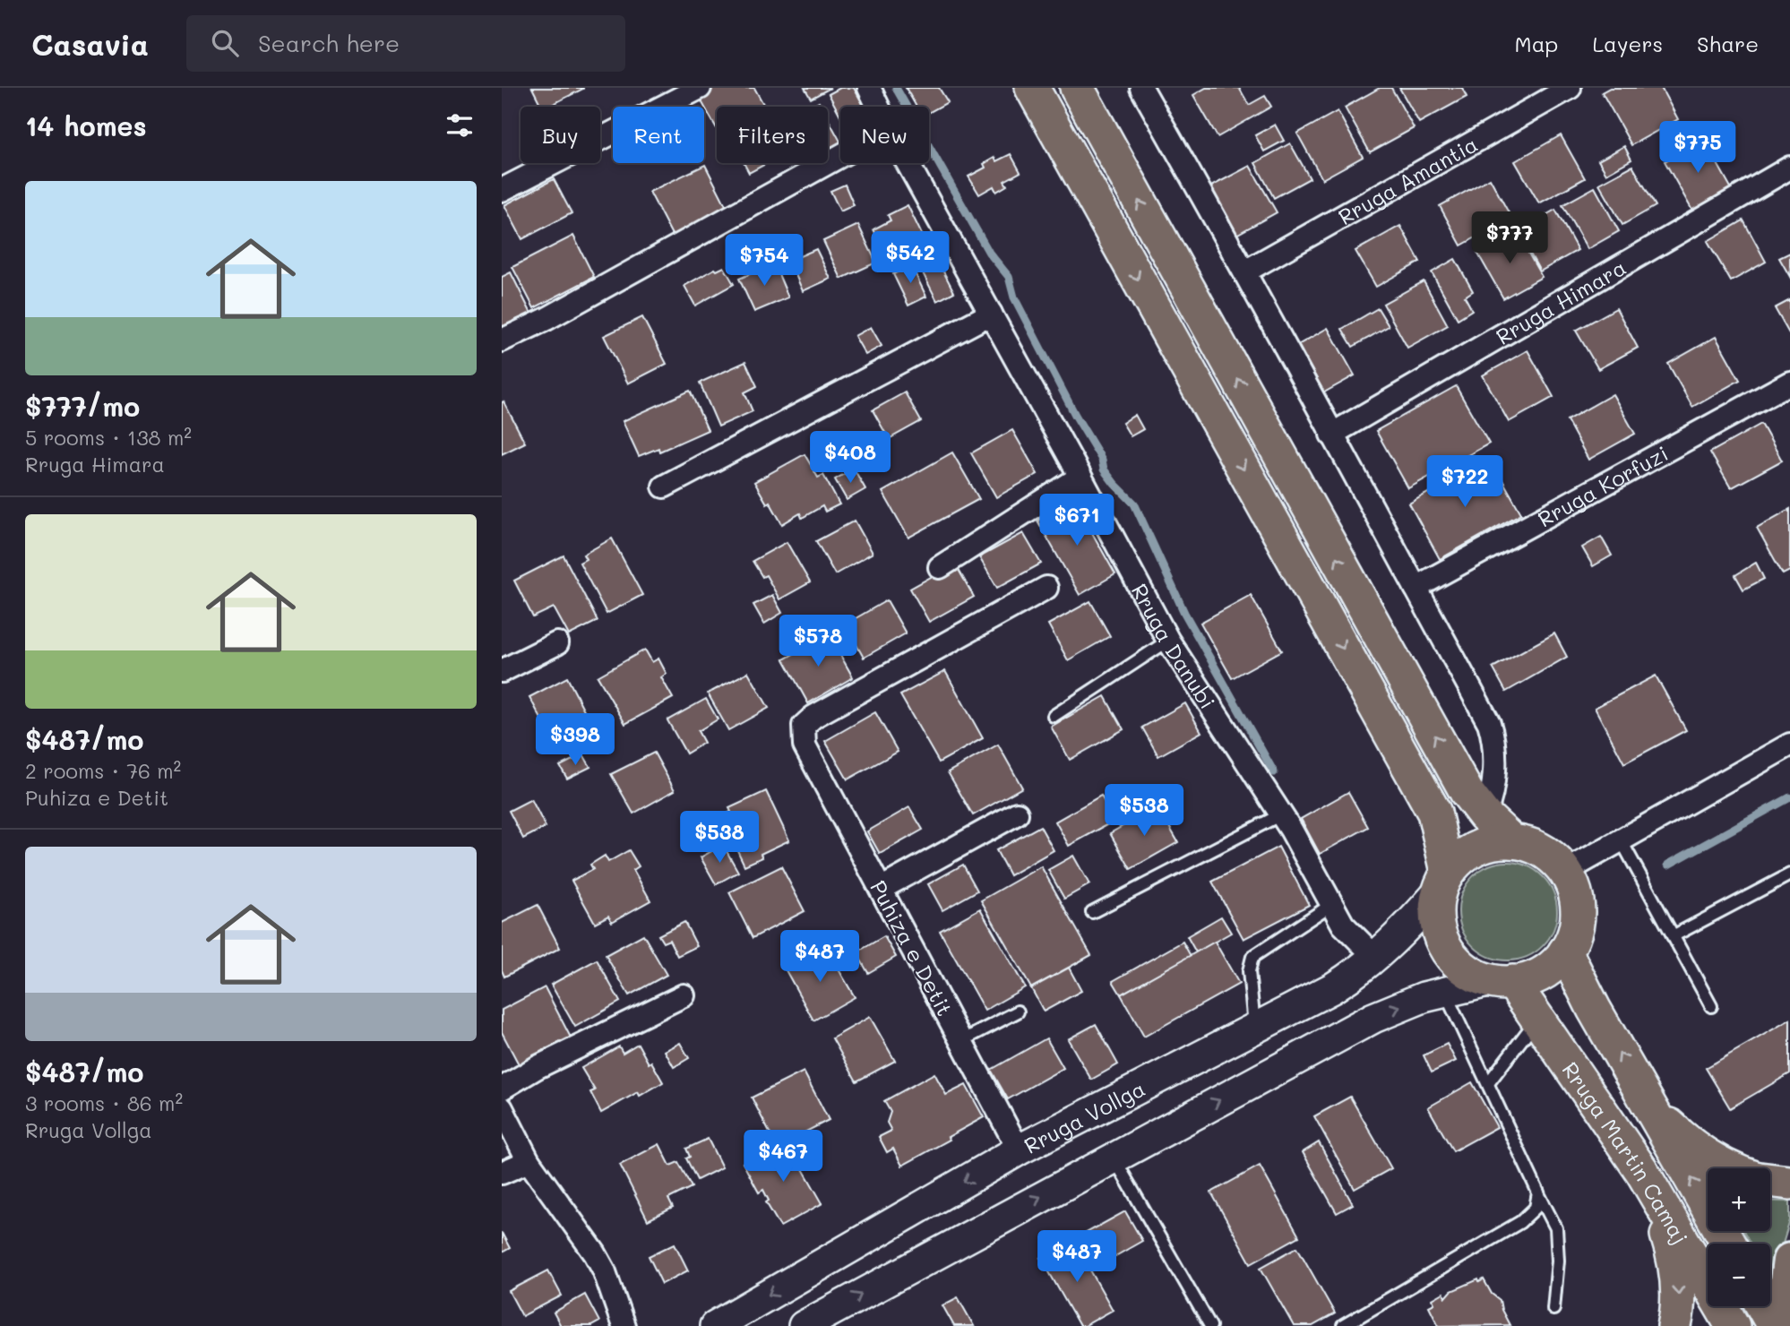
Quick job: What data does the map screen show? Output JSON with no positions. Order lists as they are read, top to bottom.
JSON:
{
  "streets": {
    "main road": ["Rruga Vollga", "Rruga Martin Camaj"],
    "street": [
      "Rruga Amantia",
      "Rruga Himara",
      "Rruga Korfuzi",
      "Rruga Danubi",
      "Puhiza e Detit"
    ]
  },
  "crossings": [
    ["Rruga Danubi", "Rruga Vollga"],
    ["Puhiza e Detit", "Rruga Vollga"],
    ["Rruga Vollga", "Rruga Martin Camaj"]
  ],
  "page": {
    "header": "Casavia",
    "search": "Search here",
    "nav": ["Map", "Layers", "Share"],
    "heading": "14 homes",
    "chip": [
      "Buy",
      "Rent",
      "Filters",
      "New"
    ],
    "price": [
      "$775",
      "$777",
      "$542",
      "$754",
      "$408",
      "$722",
      "$671",
      "$578",
      "$398",
      "$538",
      "$538",
      "$487",
      "$467",
      "$487"
    ],
    "list": [
      {
        "name": "$777/mo",
        "note": "5 rooms · 138 m² · Rruga Himara"
      },
      {
        "name": "$487/mo",
        "note": "2 rooms · 76 m² · Puhiza e Detit"
      },
      {
        "name": "$487/mo",
        "note": "3 rooms · 86 m² · Rruga Vollga"
      }
    ],
    "map_buttons": ["+", "−"]
  }
}
